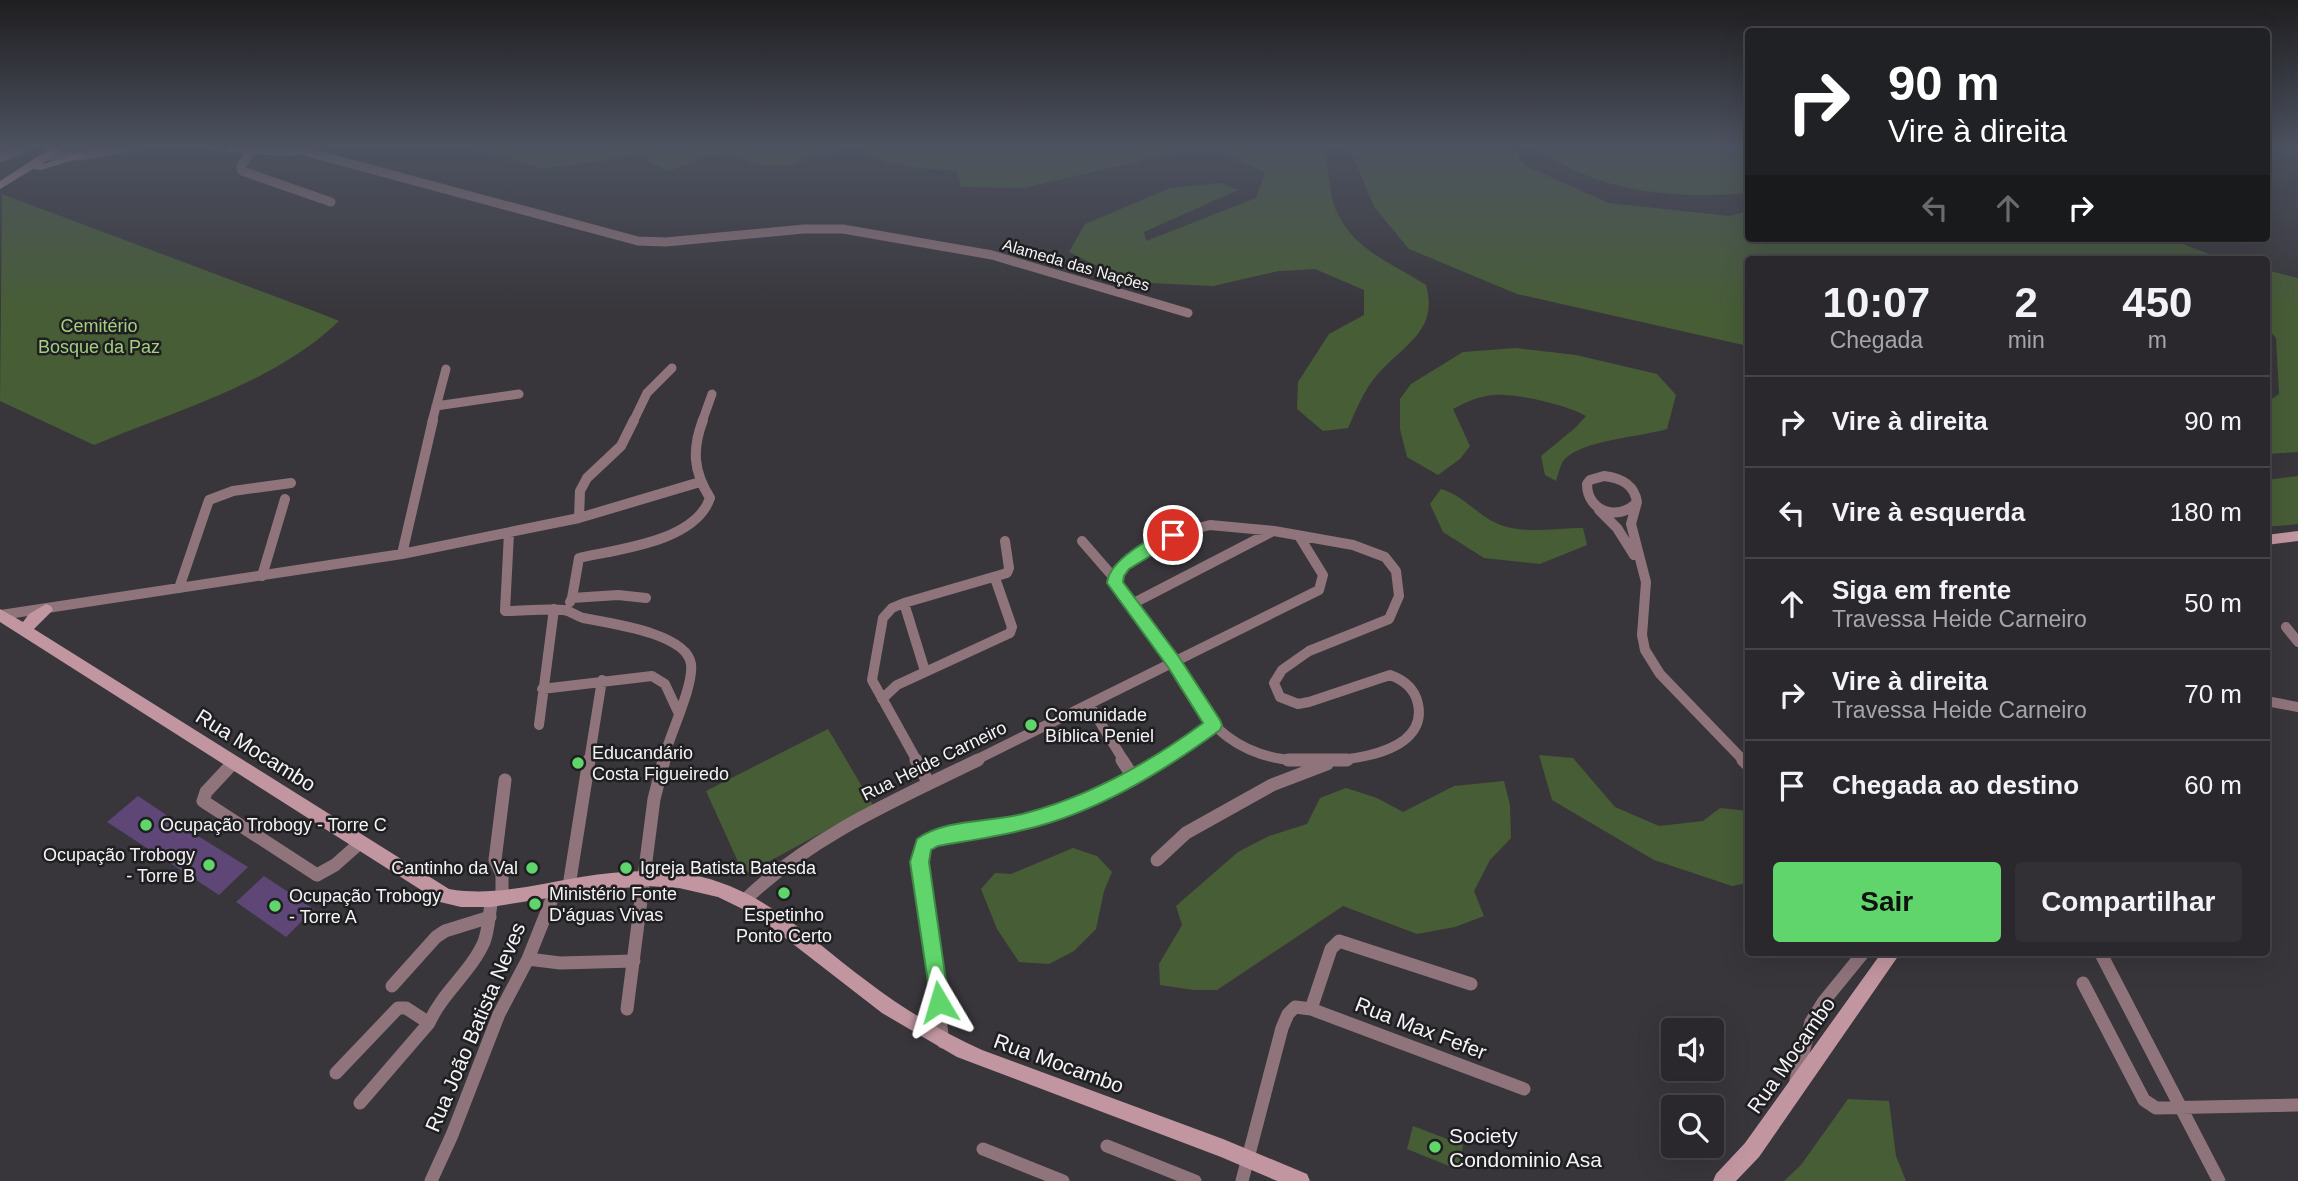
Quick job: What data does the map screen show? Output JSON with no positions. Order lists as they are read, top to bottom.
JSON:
{
  "streets": {
    "main road": ["Rua Mocambo"],
    "street": [
      "Alameda das Nações",
      "Rua Heide Carneiro",
      "Rua João Batista Neves",
      "Rua Max Fefer"
    ]
  },
  "crossings": [
    ["Rua Mocambo", "Rua Heide Carneiro"],
    ["Rua Mocambo", "Rua João Batista Neves"]
  ],
  "parks": ["Cemitério Bosque da Paz"],
  "places": [
    "Comunidade Bíblica Peniel",
    "Educandário Costa Figueiredo",
    "Ocupação Trobogy - Torre C",
    "Ocupação Trobogy - Torre B",
    "Cantinho da Val",
    "Igreja Batista Batesda",
    "Espetinho Ponto Certo",
    "Ministério Fonte D'águas Vivas",
    "Ocupação Trobogy - Torre A",
    "Society Condominio Asa"
  ],
  "page": {
    "turn": ["90 m", "Vire à direita"],
    "eta": [
      "10:07",
      "Chegada",
      "2",
      "min",
      "450",
      "m"
    ],
    "list": [
      {
        "name": "Vire à direita",
        "value": "90 m"
      },
      {
        "name": "Vire à esquerda",
        "value": "180 m"
      },
      {
        "name": "Siga em frente",
        "note": "Travessa Heide Carneiro",
        "value": "50 m"
      },
      {
        "name": "Vire à direita",
        "note": "Travessa Heide Carneiro",
        "value": "70 m"
      },
      {
        "name": "Chegada ao destino",
        "value": "60 m"
      }
    ],
    "buttons": ["Sair", "Compartilhar"]
  }
}
